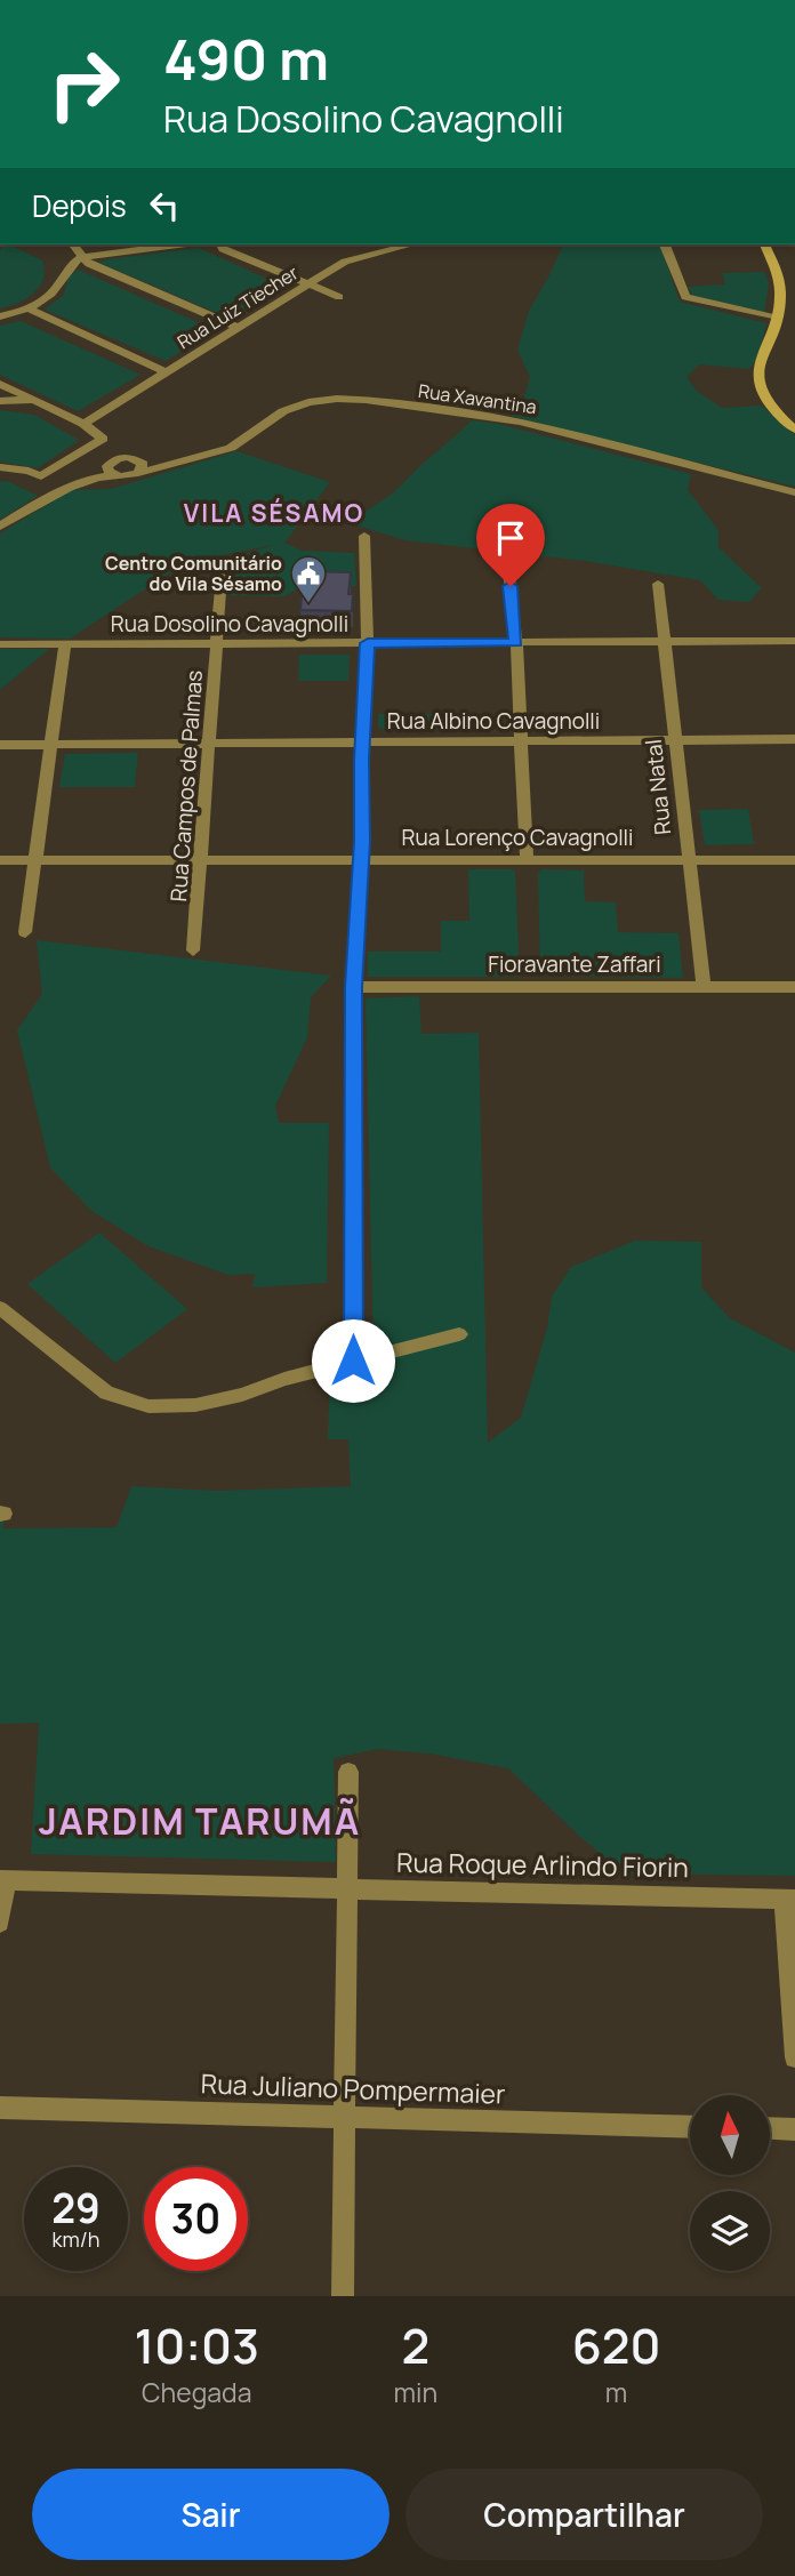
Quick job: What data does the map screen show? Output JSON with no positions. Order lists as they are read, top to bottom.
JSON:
{
  "streets": {
    "street": [
      "Rua Luiz Tiecher",
      "Rua Xavantina",
      "Rua Dosolino Cavagnolli",
      "Rua Albino Cavagnolli",
      "Rua Campos de Palmas",
      "Rua Natal",
      "Rua Lorenço Cavagnolli",
      "Fioravante Zaffari",
      "Rua Roque Arlindo Fiorin",
      "Rua Juliano Pompermaier"
    ]
  },
  "crossings": [
    ["Rua Dosolino Cavagnolli", "Rua Campos de Palmas"],
    ["Rua Dosolino Cavagnolli", "Rua Natal"],
    ["Rua Albino Cavagnolli", "Rua Campos de Palmas"],
    ["Rua Albino Cavagnolli", "Rua Natal"],
    ["Rua Campos de Palmas", "Rua Lorenço Cavagnolli"],
    ["Rua Natal", "Rua Lorenço Cavagnolli"],
    ["Rua Natal", "Fioravante Zaffari"]
  ],
  "districts": ["VILA SÉSAMO", "JARDIM TARUMÃ"],
  "places": {
    "public building": ["Centro Comunitário do Vila Sésamo"]
  },
  "north": "top",
  "page": {
    "turn": ["490 m", "Rua Dosolino Cavagnolli"],
    "then": "Depois",
    "speed": "29 km/h",
    "limit": "30",
    "eta": [
      "10:03",
      "Chegada",
      "2",
      "min",
      "620",
      "m"
    ],
    "buttons": ["Sair", "Compartilhar"]
  }
}
